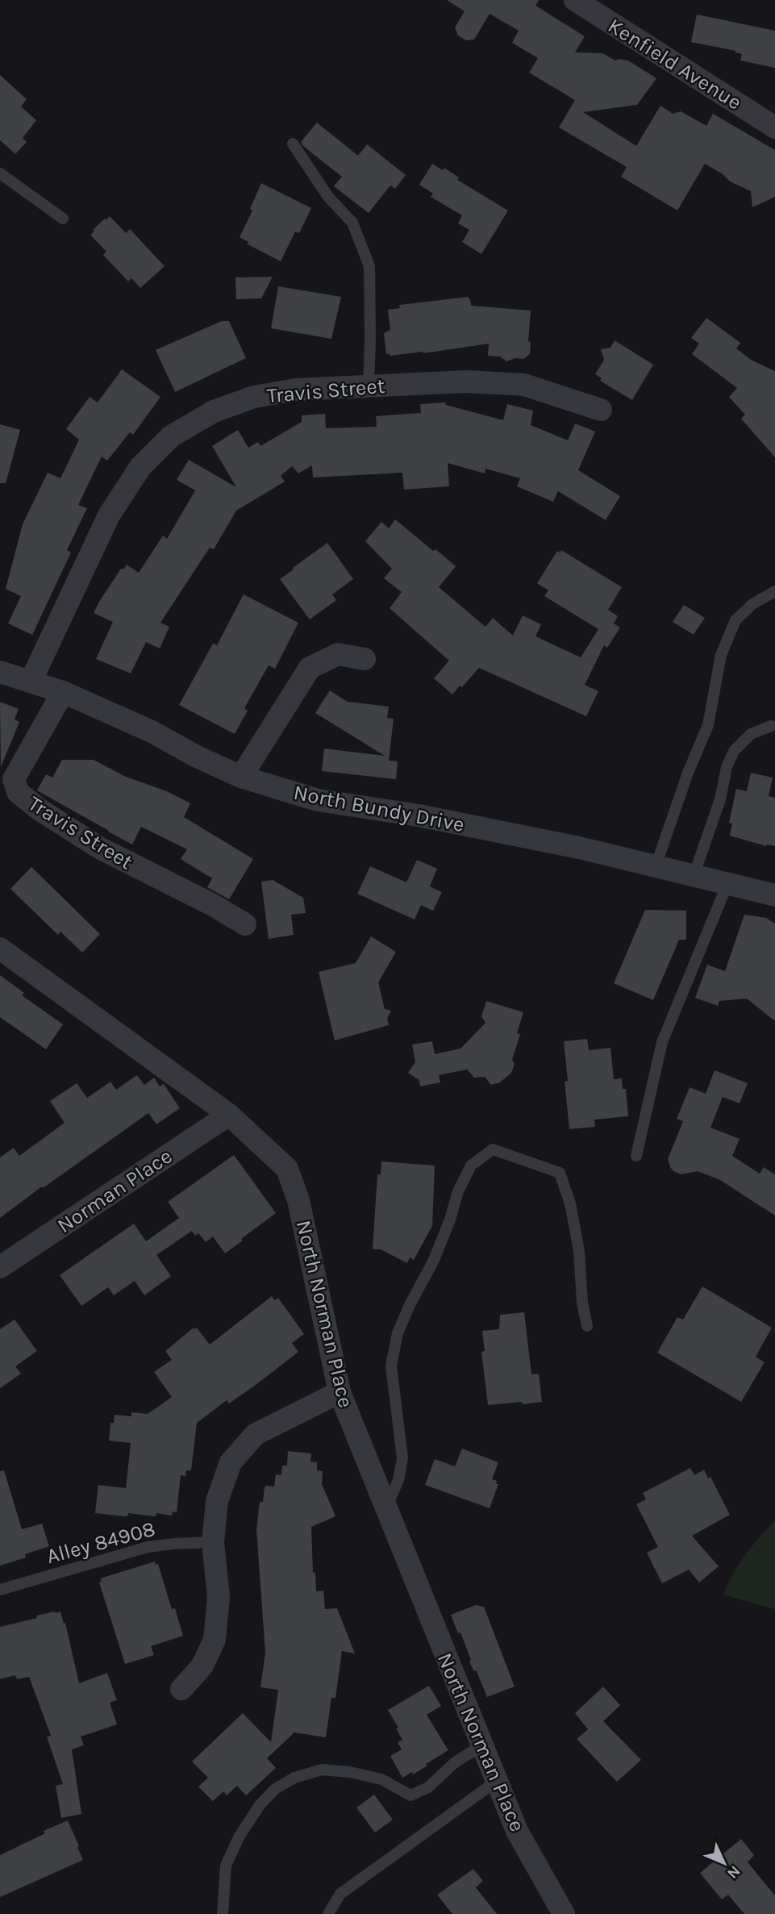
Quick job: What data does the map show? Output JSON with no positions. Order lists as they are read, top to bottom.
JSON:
{
  "streets": {
    "street": [
      "Kenfield Avenue",
      "Travis Street",
      "North Bundy Drive",
      "Norman Place",
      "North Norman Place"
    ],
    "lane": ["Alley 84908"]
  },
  "crossings": [
    ["Travis Street", "North Bundy Drive"],
    ["Norman Place", "North Norman Place"]
  ],
  "north": "bottom right"
}
